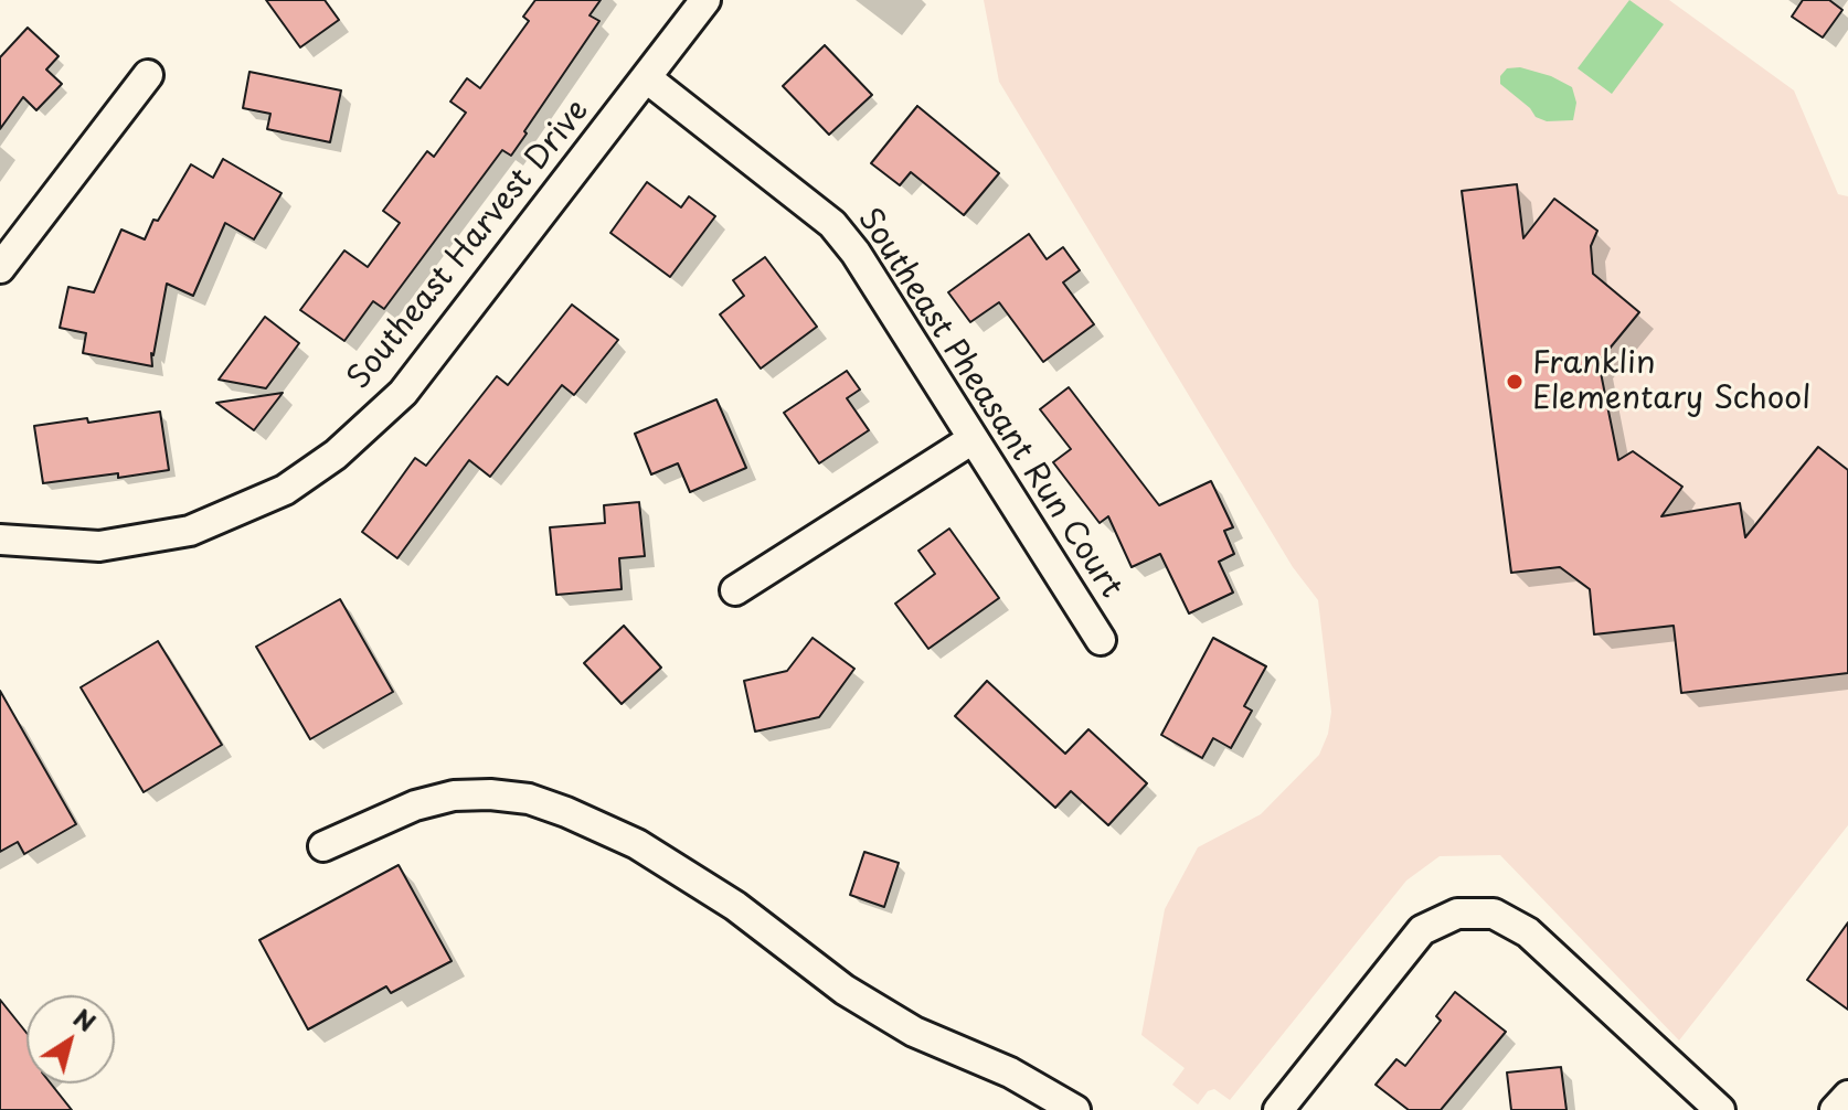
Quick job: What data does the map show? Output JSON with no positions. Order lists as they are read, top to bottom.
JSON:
{
  "streets": {
    "street": ["Southeast Harvest Drive", "Southeast Pheasant Run Court"]
  },
  "crossings": [
    ["Southeast Harvest Drive", "Southeast Pheasant Run Court"]
  ],
  "places": ["Franklin Elementary School"],
  "north": "top right"
}
